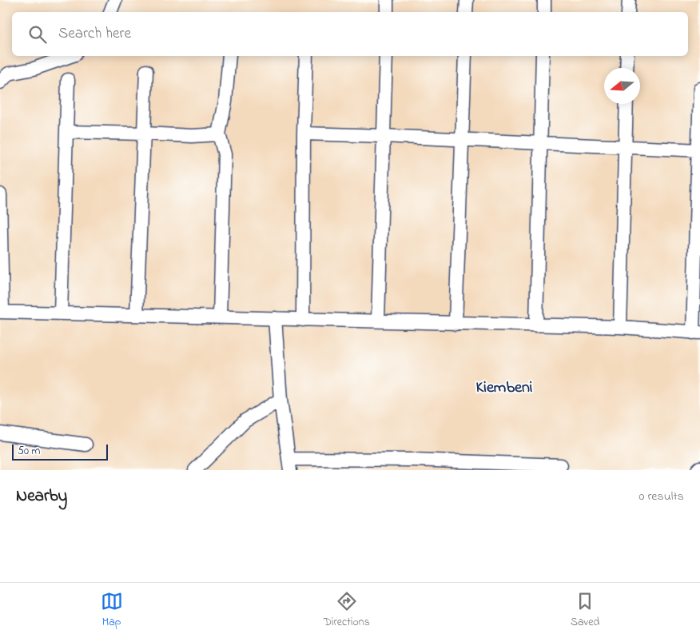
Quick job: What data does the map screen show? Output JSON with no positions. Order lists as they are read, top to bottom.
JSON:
{
  "districts": ["Kiembeni"],
  "scale_bar": "50 m",
  "north": "left",
  "page": {
    "search": "Search here",
    "scale": "50 m",
    "heading": ["Nearby", "0 results"],
    "nav": ["Map", "Directions", "Saved"]
  }
}
